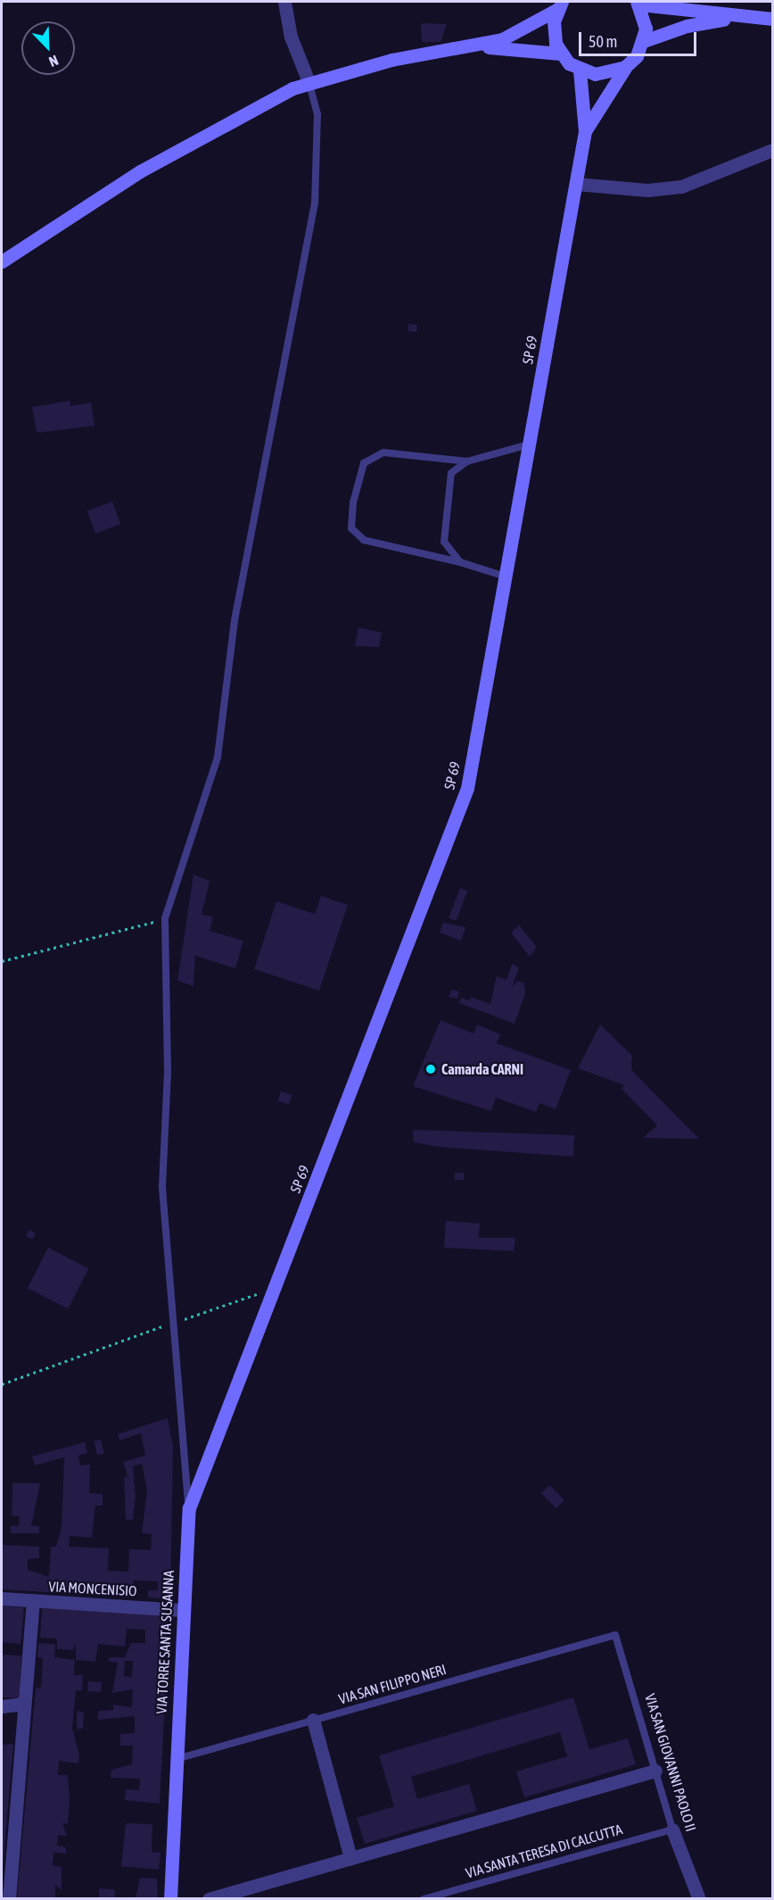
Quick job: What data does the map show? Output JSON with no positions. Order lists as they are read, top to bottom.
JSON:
{
  "streets": {
    "main road": ["SP 69", "VIA TORRE SANTA SUSANNA"],
    "street": ["VIA MONCENISIO", "VIA SAN GIOVANNI PAOLO II"],
    "lane": ["VIA SAN FILIPPO NERI", "VIA SANTA TERESA DI CALCUTTA"]
  },
  "crossings": [
    ["SP 69", "VIA TORRE SANTA SUSANNA"],
    ["VIA MONCENISIO", "VIA TORRE SANTA SUSANNA"],
    ["VIA TORRE SANTA SUSANNA", "VIA SAN FILIPPO NERI"],
    ["VIA SAN FILIPPO NERI", "VIA SAN GIOVANNI PAOLO II"],
    ["VIA SAN GIOVANNI PAOLO II", "VIA SANTA TERESA DI CALCUTTA"]
  ],
  "places": ["Camarda CARNI"],
  "scale_bar": "50 m",
  "north": "bottom right"
}
